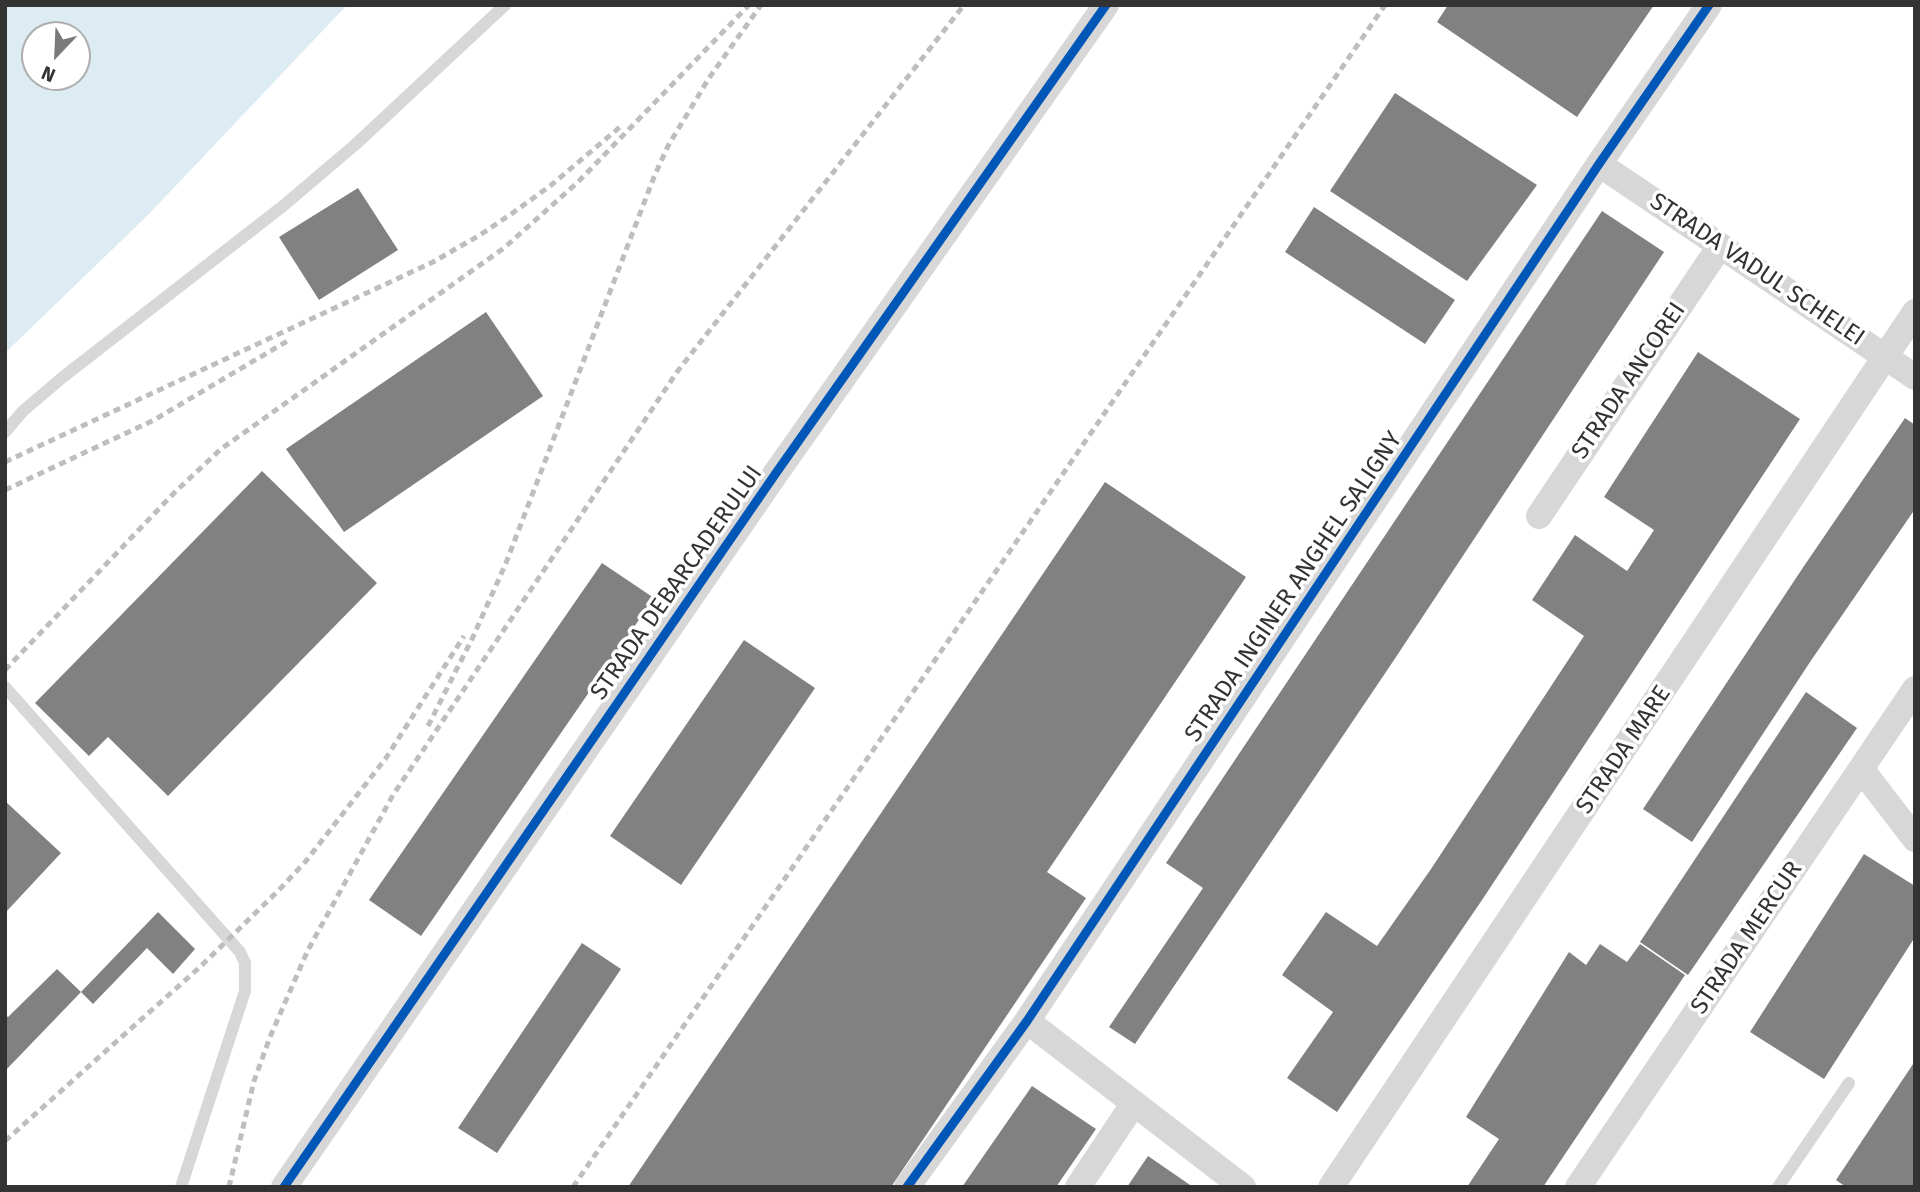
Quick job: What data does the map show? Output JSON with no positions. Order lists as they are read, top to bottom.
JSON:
{
  "streets": {
    "street": [
      "STRADA VADUL SCHELEI",
      "STRADA ANCOREI",
      "STRADA DEBARCADERULUI",
      "STRADA INGINER ANGHEL SALIGNY",
      "STRADA MARE",
      "STRADA MERCUR"
    ]
  },
  "crossings": [
    ["STRADA VADUL SCHELEI", "STRADA ANCOREI"],
    ["STRADA VADUL SCHELEI", "STRADA INGINER ANGHEL SALIGNY"],
    ["STRADA VADUL SCHELEI", "STRADA MARE"]
  ],
  "north": "bottom left"
}
